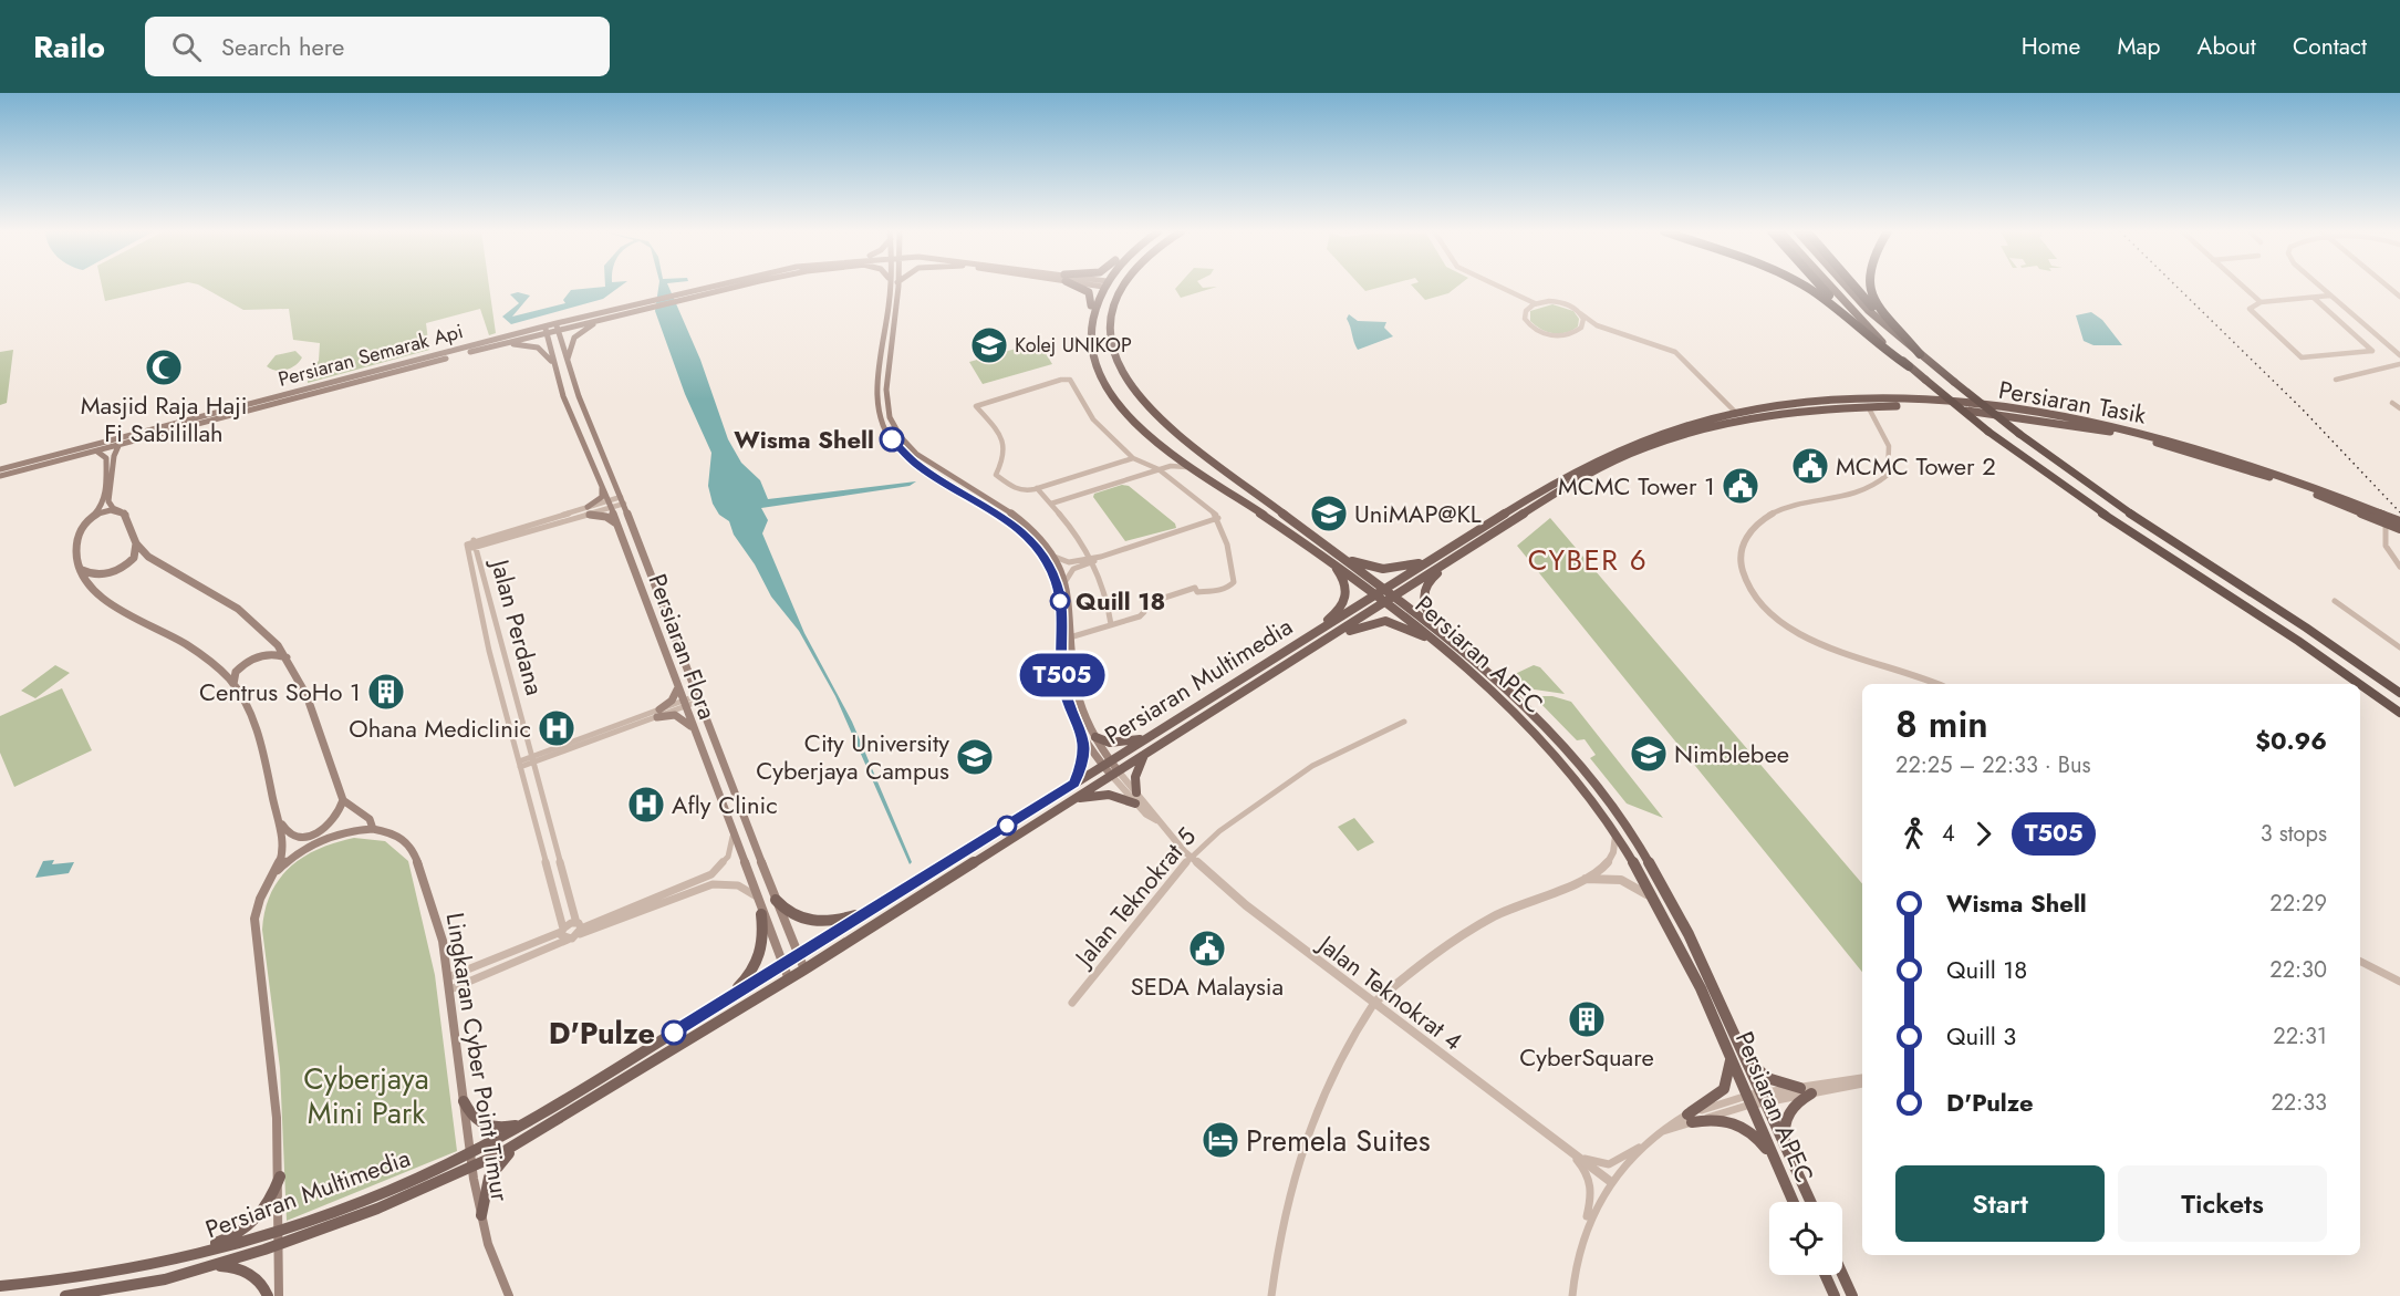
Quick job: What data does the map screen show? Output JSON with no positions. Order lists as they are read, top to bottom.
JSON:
{
  "streets": {
    "main road": [
      "Persiaran Semarak Api",
      "Persiaran Tasik",
      "Persiaran Flora",
      "Persiaran APEC",
      "Persiaran Multimedia",
      "Lingkaran Cyber Point Timur"
    ],
    "street": ["Jalan Perdana", "Jalan Teknokrat 5", "Jalan Teknokrat 4"]
  },
  "crossings": [
    ["Persiaran Semarak Api", "Persiaran Flora"],
    ["Jalan Perdana", "Persiaran Flora"],
    ["Persiaran Flora", "Persiaran Multimedia"],
    ["Persiaran APEC", "Persiaran Multimedia"],
    ["Persiaran Multimedia", "Jalan Teknokrat 4"],
    ["Persiaran Multimedia", "Lingkaran Cyber Point Timur"],
    ["Jalan Teknokrat 5", "Jalan Teknokrat 4"]
  ],
  "districts": ["CYBER 6"],
  "parks": ["Cyberjaya Mini Park"],
  "places": {
    "school or university": [
      "Kolej UNIKOP",
      "UniMAP@KL",
      "Nimblebee",
      "City University Cyberjaya Campus"
    ],
    "mosque": ["Masjid Raja Haji Fi Sabilillah"],
    "other": ["Wisma Shell", "Quill 18", "D'Pulze"],
    "public building": ["MCMC Tower 2", "MCMC Tower 1", "SEDA Malaysia"],
    "building": ["Centrus SoHo 1", "CyberSquare"],
    "hospital": ["Ohana Mediclinic", "Afly Clinic"],
    "hotel": ["Premela Suites"]
  },
  "lines": ["bus line T505"],
  "page": {
    "header": "Railo",
    "search": "Search here",
    "nav": [
      "Home",
      "Map",
      "About",
      "Contact"
    ],
    "on_map": "T505",
    "heading": ["8 min", "22:25 – 22:33 · Bus", "$0.96"],
    "legs": ["4", "T505", "3 stops"],
    "list": [
      {
        "name": "Wisma Shell",
        "value": "22:29"
      },
      {
        "name": "Quill 18",
        "value": "22:30"
      },
      {
        "name": "Quill 3",
        "value": "22:31"
      },
      {
        "name": "D'Pulze",
        "value": "22:33"
      }
    ],
    "buttons": ["Start", "Tickets"]
  }
}
